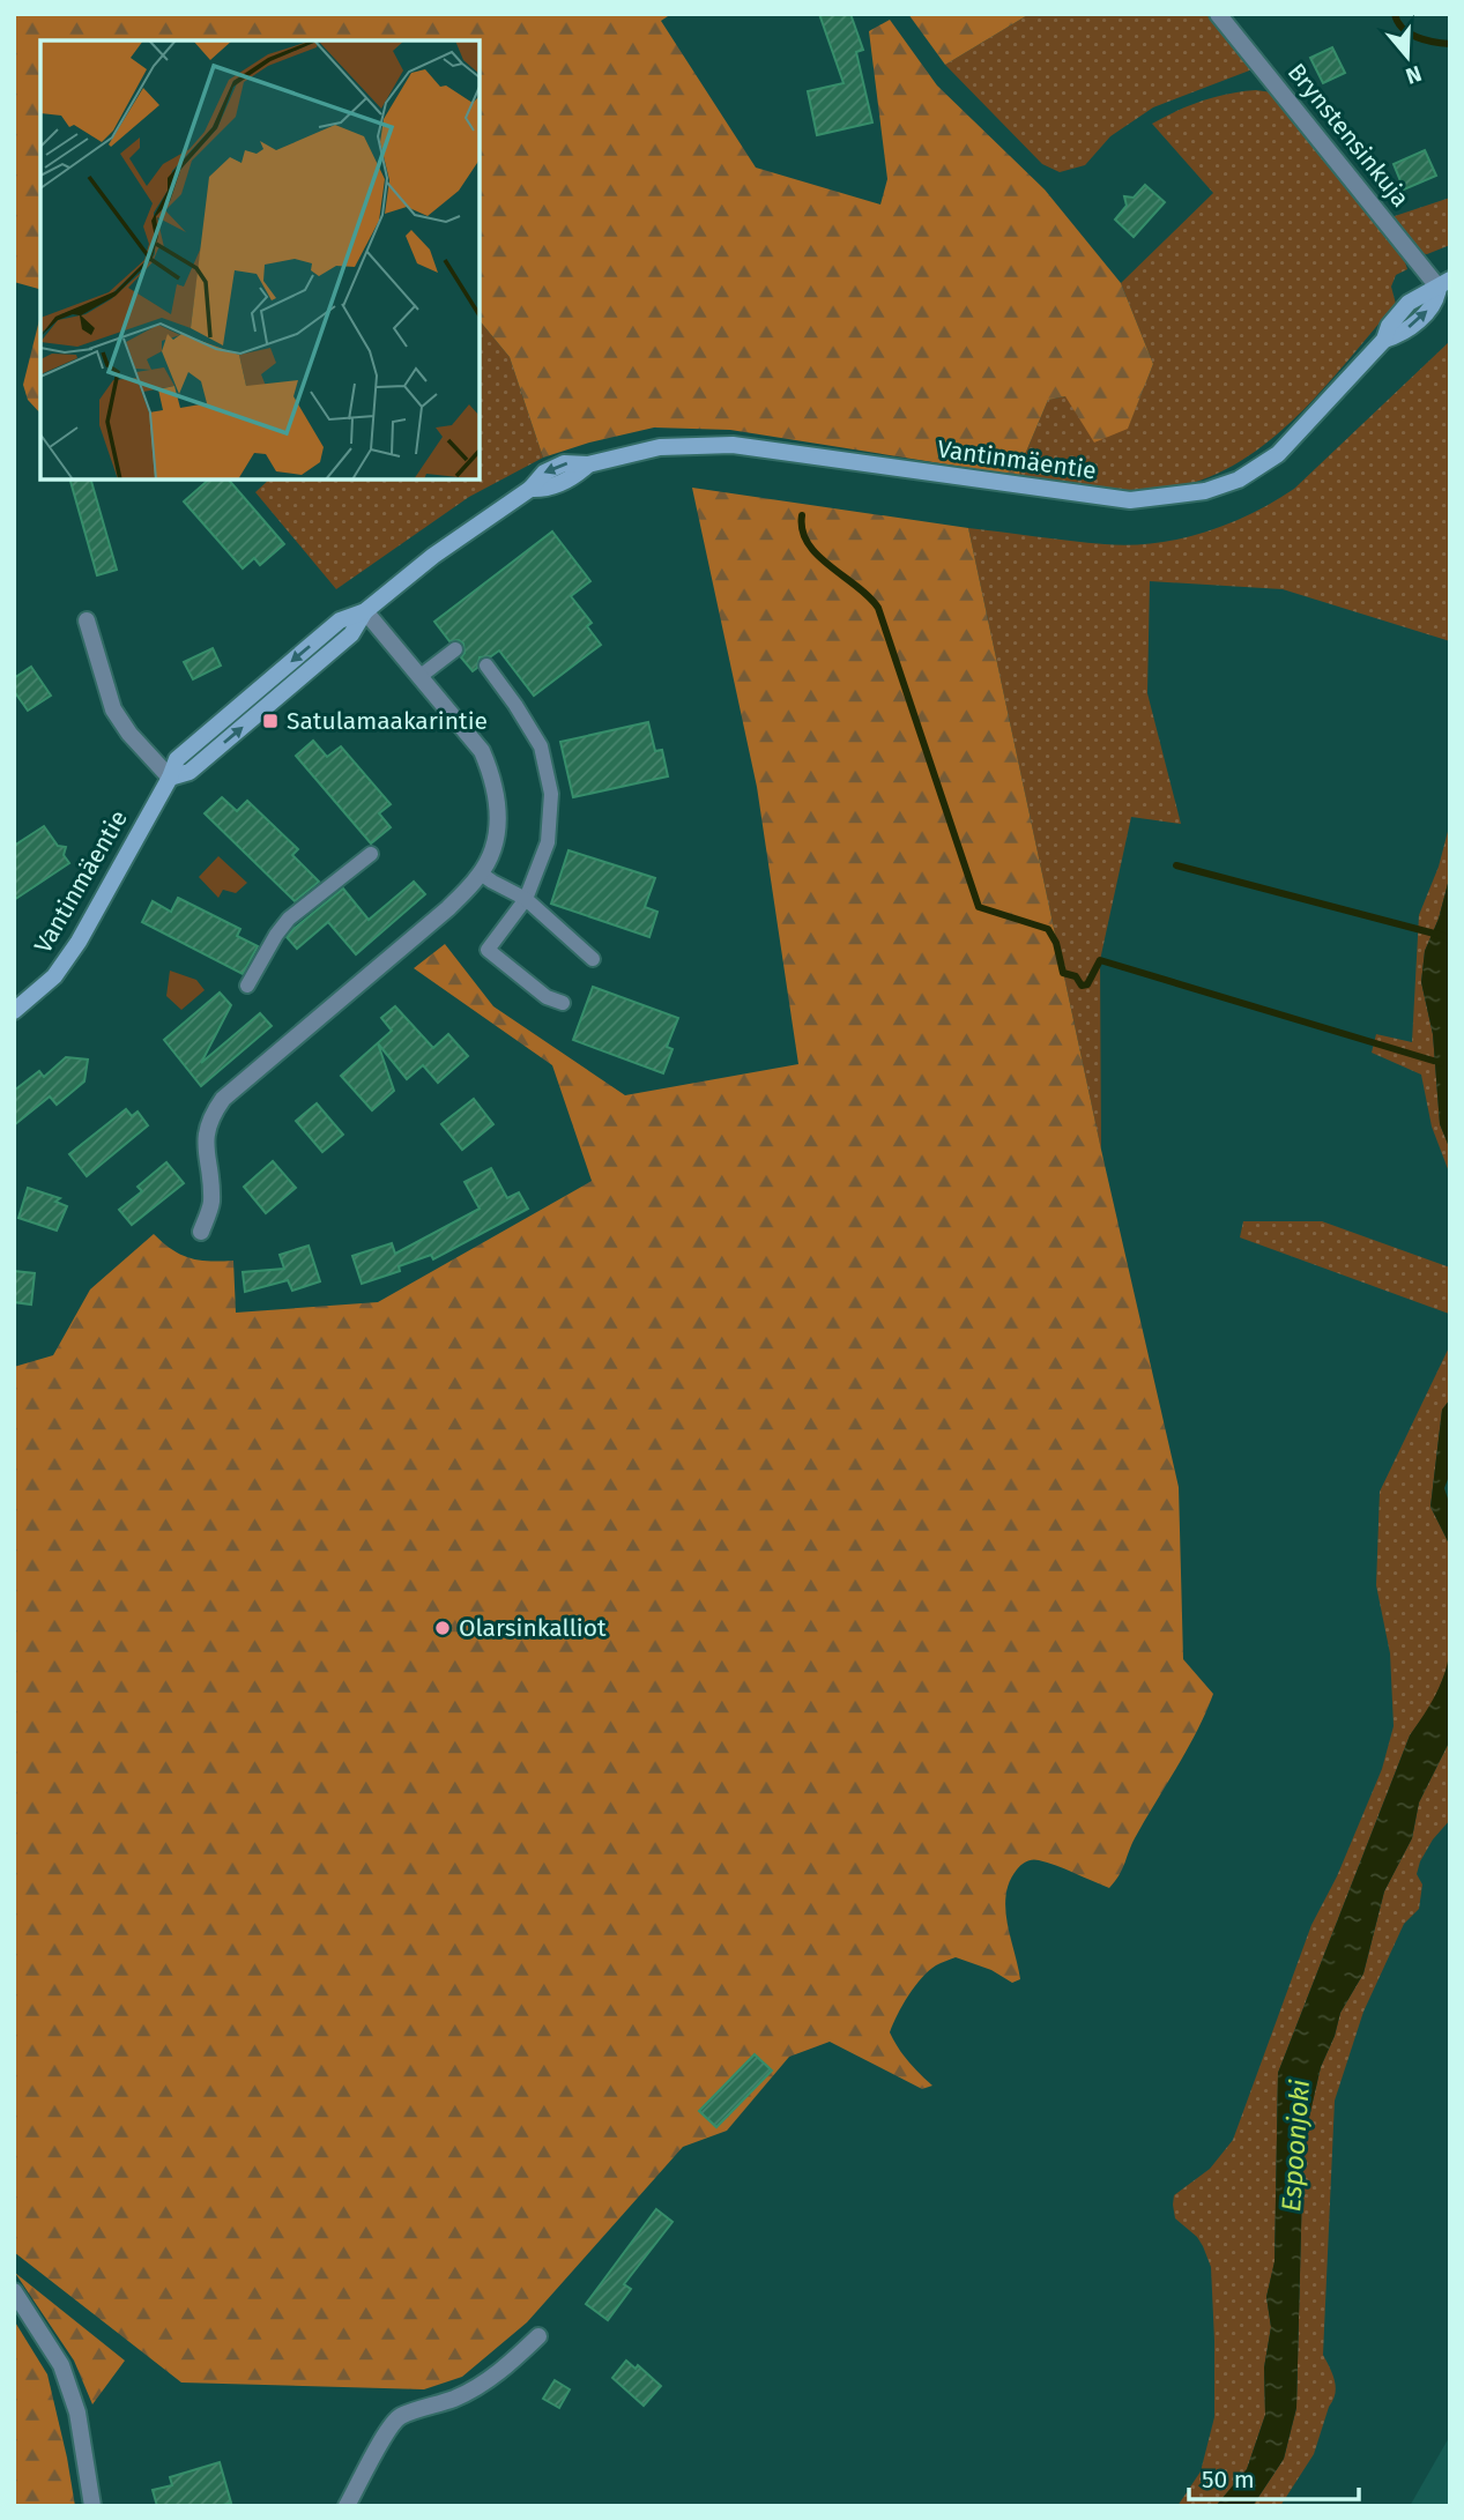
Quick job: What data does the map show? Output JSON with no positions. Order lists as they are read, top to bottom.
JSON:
{
  "streets": {
    "street": ["Brynstensinkuja", "Vantinmäentie"]
  },
  "crossings": [
    ["Brynstensinkuja", "Vantinmäentie"]
  ],
  "water": ["Espoonjoki"],
  "places": {
    "transit": ["Satulamaakarintie"],
    "other": ["Olarsinkalliot"]
  },
  "scale_bar": "50 m",
  "north": "bottom"
}
